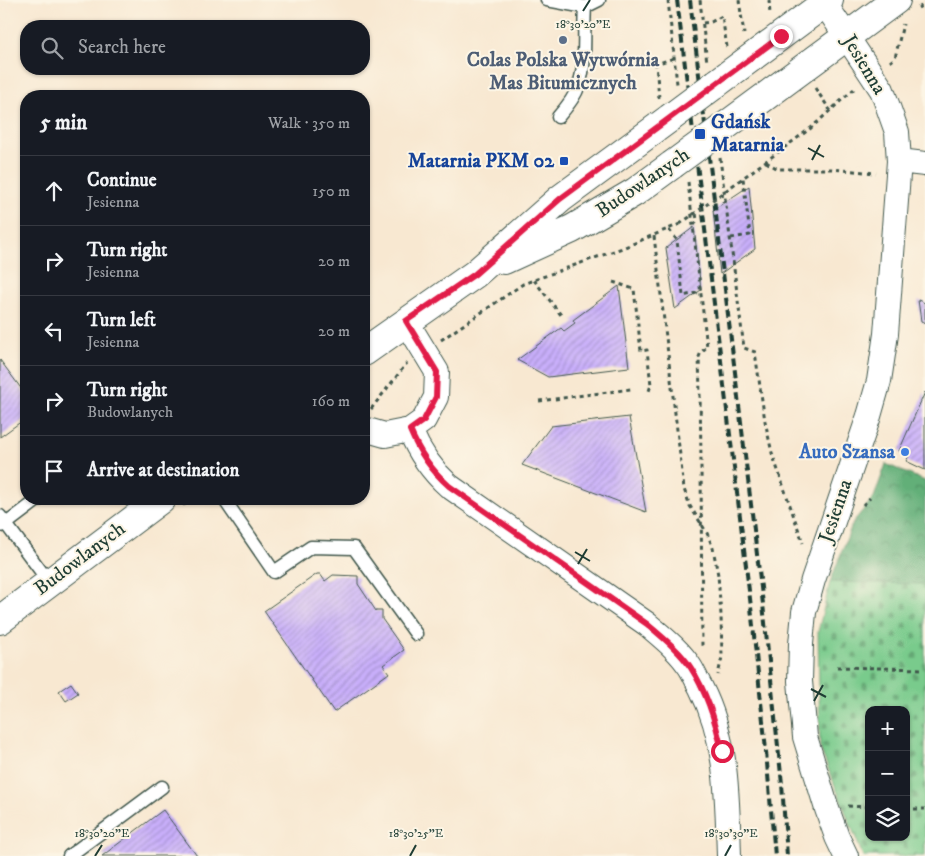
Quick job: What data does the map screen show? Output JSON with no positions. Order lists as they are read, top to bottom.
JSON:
{
  "streets": {
    "main road": ["Budowlanych"],
    "street": ["Jesienna"]
  },
  "crossings": [
    ["Jesienna", "Budowlanych"]
  ],
  "places": {
    "other": ["Colas Polska Wytwórnia Mas Bitumicznych", "Auto Szansa"],
    "transit": ["Gdańsk Matarnia", "Matarnia PKM 02"]
  },
  "page": {
    "search": "Search here",
    "heading": ["5 min", "Walk · 350 m"],
    "list": [
      ["Continue", "Jesienna", "150 m"],
      ["Turn right", "Jesienna", "20 m"],
      ["Turn left", "Jesienna", "20 m"],
      ["Turn right", "Budowlanych", "160 m"],
      "Arrive at destination"
    ],
    "map_buttons": ["+", "−"]
  },
  "coordinates": ["18°30'20\"E", "18°30'25\"E", "18°30'30\"E"]
}
